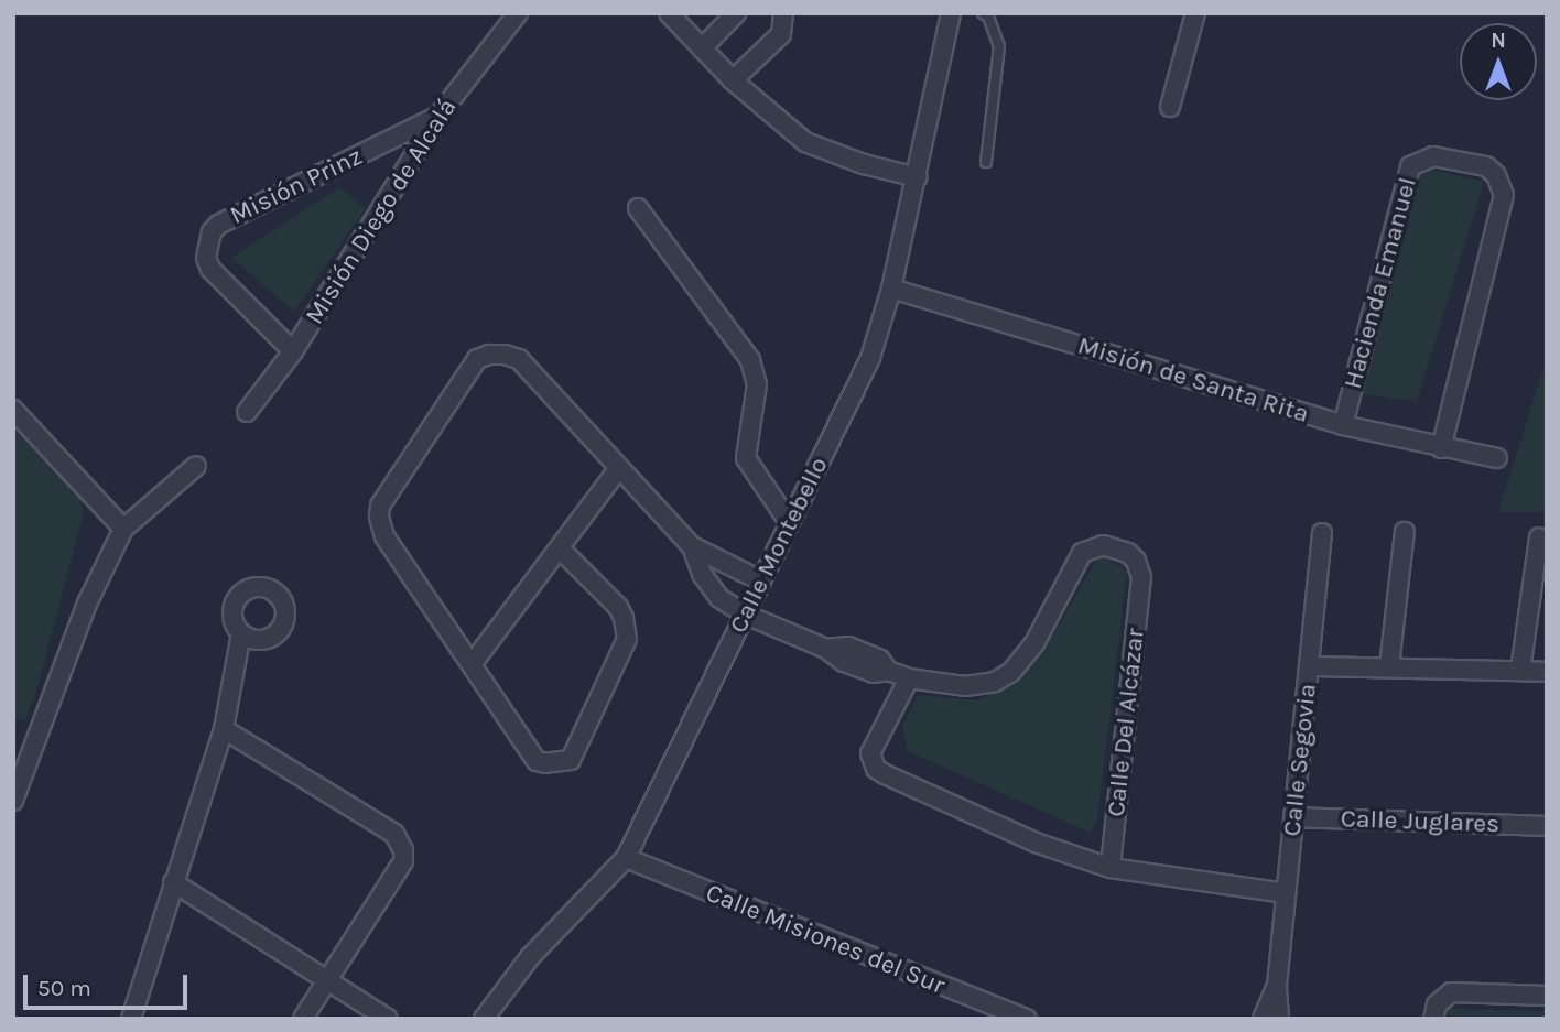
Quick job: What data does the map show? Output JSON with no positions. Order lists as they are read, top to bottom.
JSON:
{
  "streets": {
    "street": [
      "Misión Prinz",
      "Misión Diego de Alcalá",
      "Hacienda Emanuel",
      "Misión de Santa Rita",
      "Calle Montebello",
      "Calle Del Alcázar",
      "Calle Segovia",
      "Calle Juglares",
      "Calle Misiones del Sur"
    ]
  },
  "crossings": [
    ["Misión Prinz", "Misión Diego de Alcalá"],
    ["Hacienda Emanuel", "Misión de Santa Rita"],
    ["Misión de Santa Rita", "Calle Montebello"],
    ["Calle Montebello", "Calle Misiones del Sur"],
    ["Calle Segovia", "Calle Juglares"]
  ],
  "scale_bar": "50 m",
  "north": "top"
}
